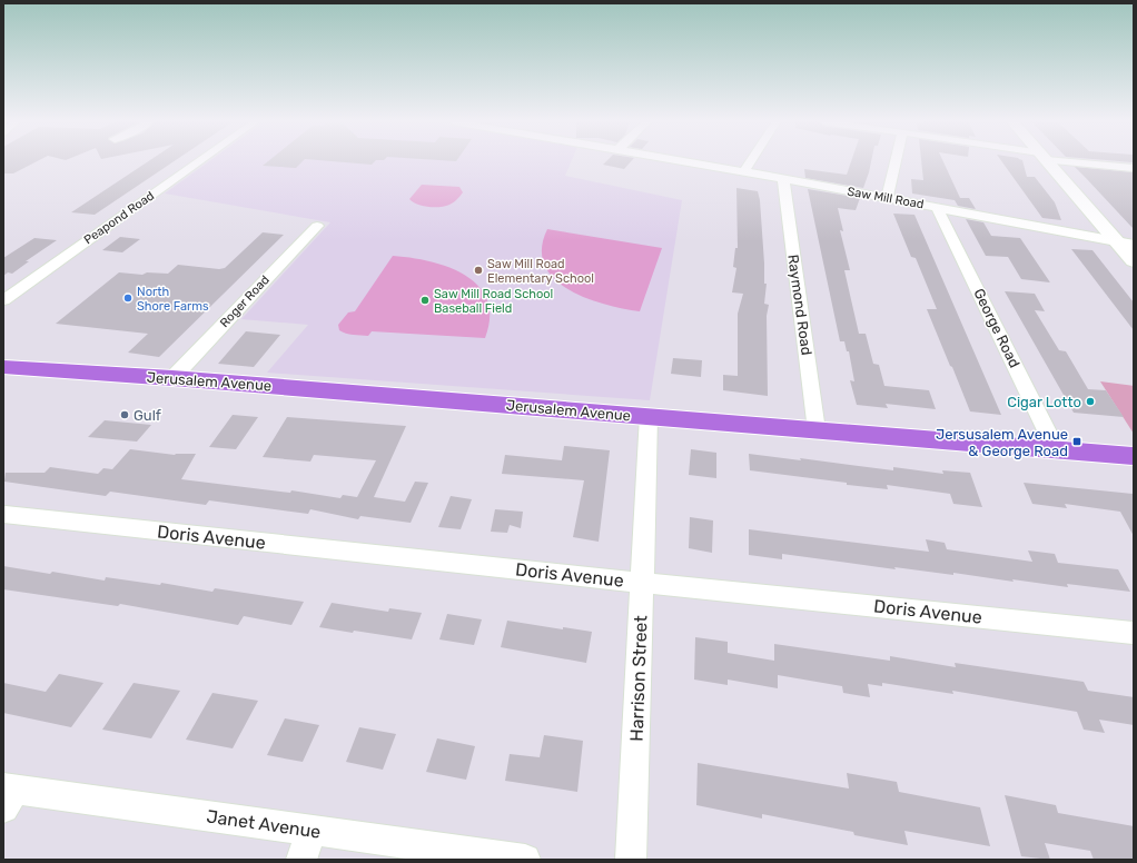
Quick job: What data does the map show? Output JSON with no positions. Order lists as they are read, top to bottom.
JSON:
{
  "streets": {
    "main road": ["Jerusalem Avenue"],
    "street": [
      "Saw Mill Road",
      "Peapond Road",
      "Roger Road",
      "Raymond Road",
      "George Road",
      "Doris Avenue",
      "Harrison Street",
      "Janet Avenue"
    ]
  },
  "crossings": [
    ["Saw Mill Road", "Raymond Road"],
    ["Saw Mill Road", "George Road"],
    ["Roger Road", "Jerusalem Avenue"],
    ["Raymond Road", "Jerusalem Avenue"],
    ["George Road", "Jerusalem Avenue"],
    ["Jerusalem Avenue", "Harrison Street"],
    ["Doris Avenue", "Harrison Street"]
  ],
  "places": {
    "other": [
      "Saw Mill Road Elementary School",
      "North Shore Farms",
      "Saw Mill Road School Baseball Field",
      "Cigar Lotto",
      "Gulf"
    ],
    "transit": ["Jersusalem Avenue & George Road"]
  }
}
